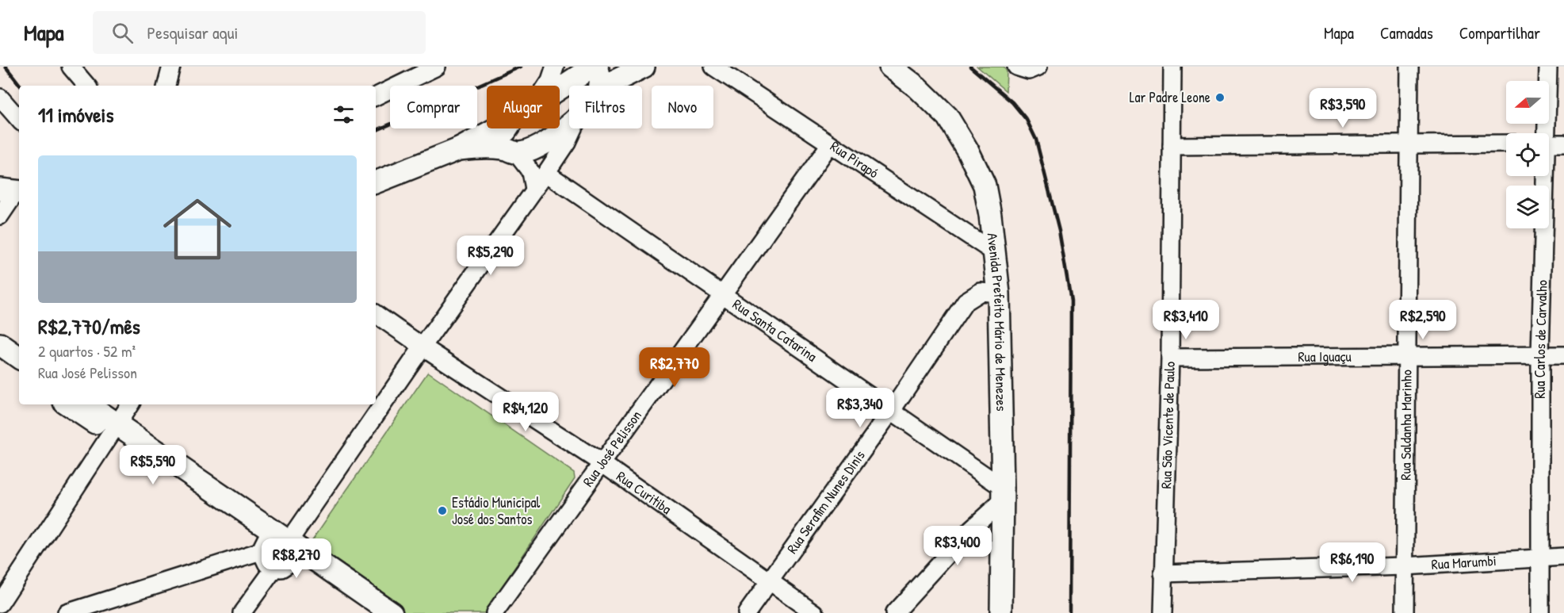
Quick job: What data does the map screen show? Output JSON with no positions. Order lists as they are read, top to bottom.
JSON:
{
  "streets": {
    "main road": ["Avenida Prefeito Mário de Menezes"],
    "street": [
      "Rua Pirapó",
      "Rua Santa Catarina",
      "Rua Carlos de Carvalho",
      "Rua Iguaçu",
      "Rua Saldanha Marinho",
      "Rua São Vicente de Paulo",
      "Rua José Pelisson",
      "Rua Curitiba",
      "Rua Serafim Nunes Dinis",
      "Rua Marumbi"
    ]
  },
  "crossings": [
    ["Rua Pirapó", "Avenida Prefeito Mário de Menezes"],
    ["Rua Pirapó", "Rua José Pelisson"],
    ["Avenida Prefeito Mário de Menezes", "Rua Santa Catarina"],
    ["Avenida Prefeito Mário de Menezes", "Rua Serafim Nunes Dinis"],
    ["Rua Santa Catarina", "Rua José Pelisson"],
    ["Rua Santa Catarina", "Rua Serafim Nunes Dinis"],
    ["Rua Carlos de Carvalho", "Rua Iguaçu"],
    ["Rua Carlos de Carvalho", "Rua Marumbi"],
    ["Rua Iguaçu", "Rua Saldanha Marinho"],
    ["Rua Iguaçu", "Rua São Vicente de Paulo"],
    ["Rua Saldanha Marinho", "Rua Marumbi"],
    ["Rua São Vicente de Paulo", "Rua Marumbi"],
    ["Rua José Pelisson", "Rua Curitiba"],
    ["Rua Curitiba", "Rua Serafim Nunes Dinis"]
  ],
  "places": ["Lar Padre Leone", "Estádio Municipal José dos Santos"],
  "north": "left",
  "page": {
    "header": "Mapa",
    "search": "Pesquisar aqui",
    "nav": ["Mapa", "Camadas", "Compartilhar"],
    "chip": [
      "Comprar",
      "Alugar",
      "Filtros",
      "Novo"
    ],
    "heading": "11 imóveis",
    "price": [
      "R$3,590",
      "R$5,290",
      "R$3,410",
      "R$2,590",
      "R$2,770",
      "R$3,340",
      "R$4,120",
      "R$5,590",
      "R$3,400",
      "R$8,270",
      "R$6,190"
    ],
    "list": [
      {
        "name": "R$2,770/mês",
        "note": "2 quartos · 52 m² · Rua José Pelisson"
      }
    ]
  }
}
